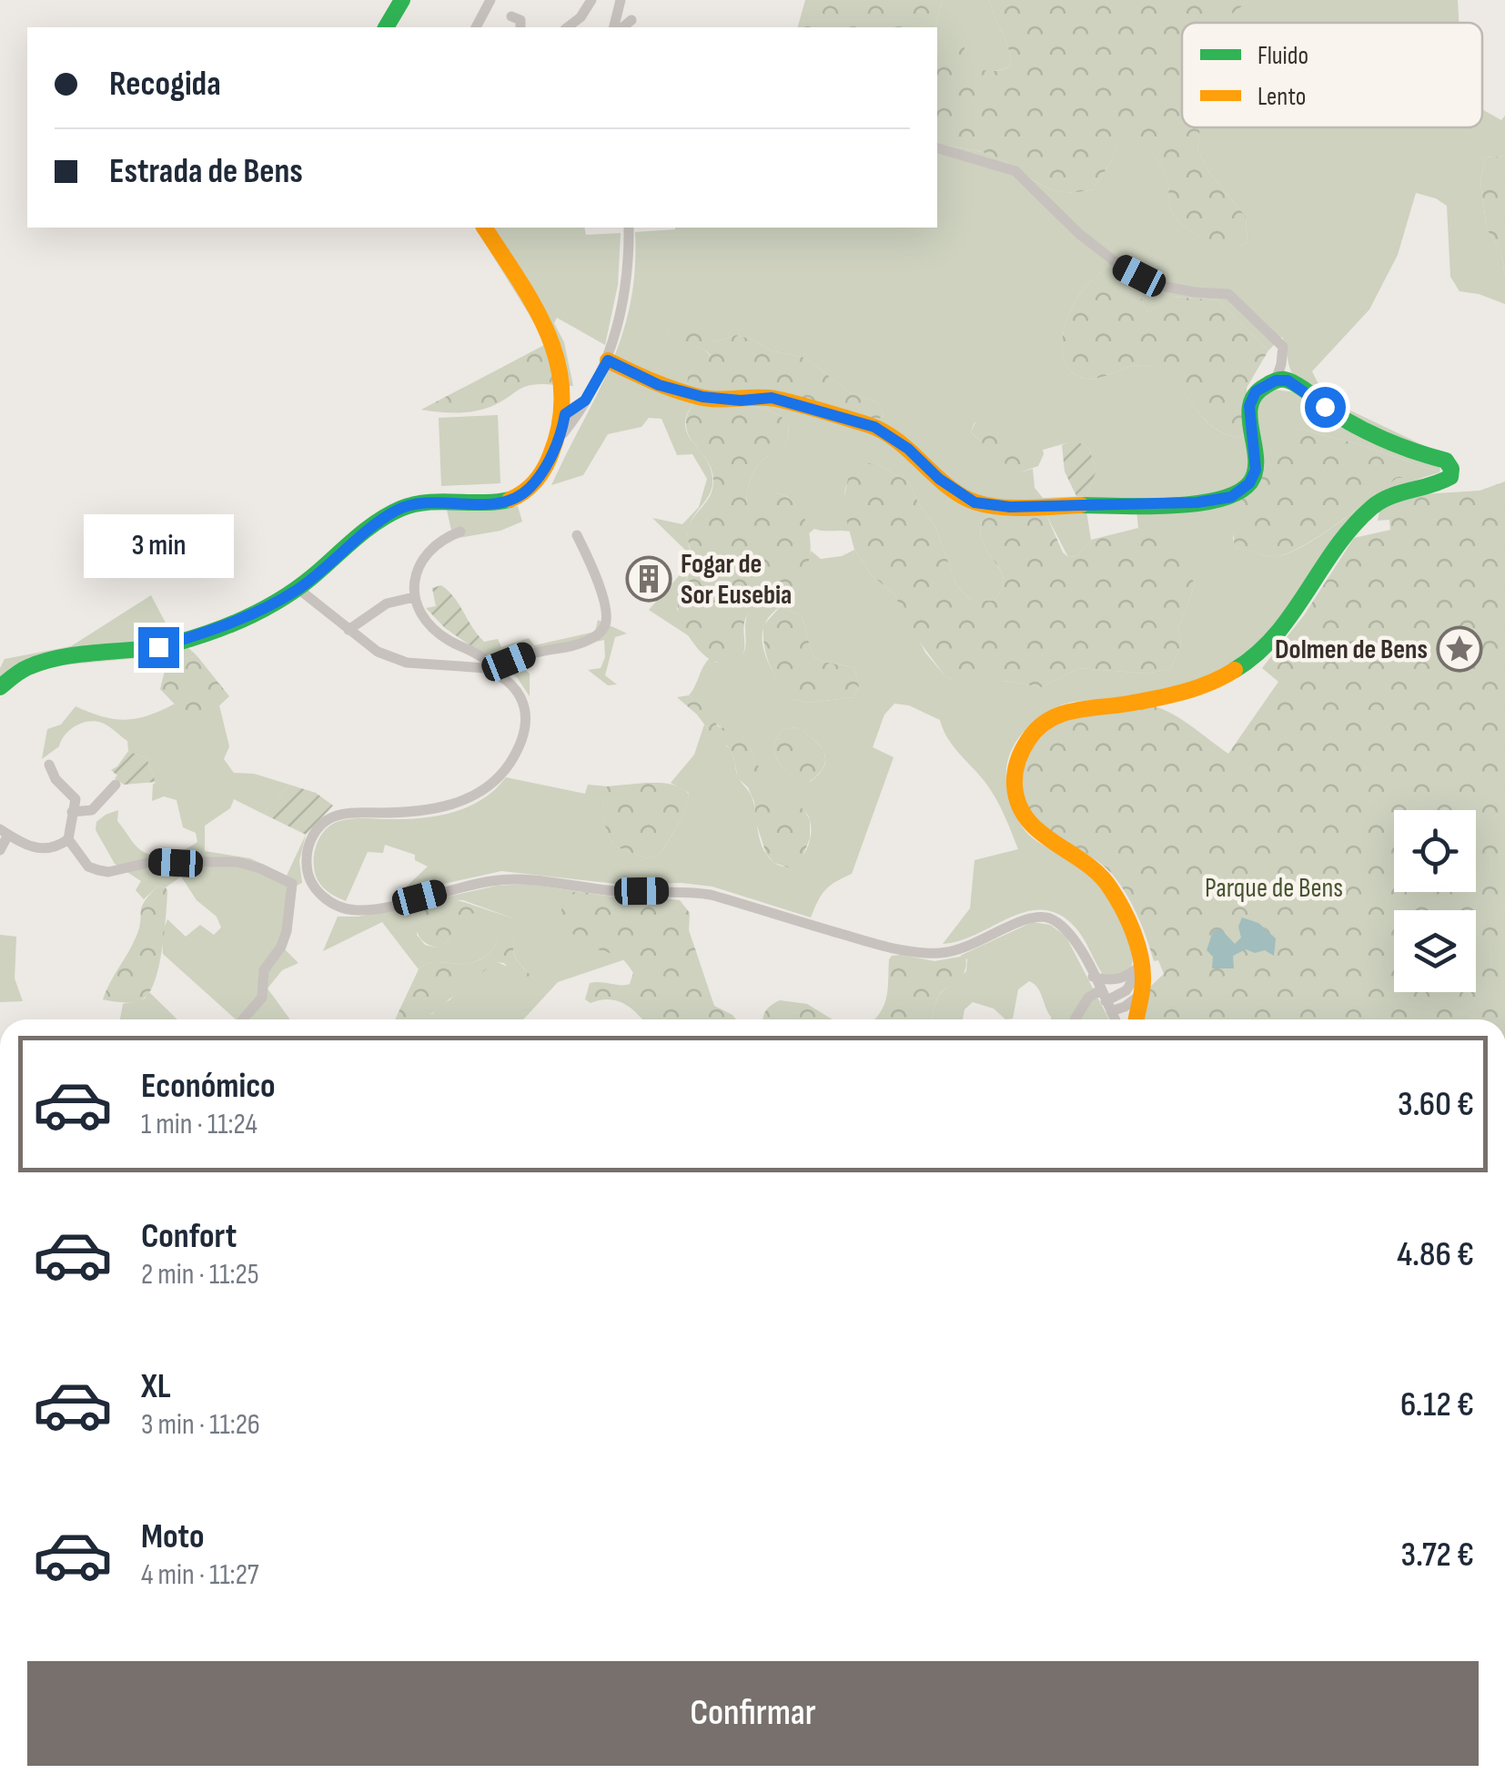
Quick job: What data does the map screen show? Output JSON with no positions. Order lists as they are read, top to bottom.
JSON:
{
  "parks": ["Parque de Bens"],
  "places": {
    "building": ["Fogar de Sor Eusebia"],
    "place": ["Dolmen de Bens"]
  },
  "legend": ["Fluido", "Lento"],
  "page": {
    "banner": ["Recogida", "Estrada de Bens"],
    "bubble": "3 min",
    "list": [
      {
        "name": "Económico",
        "note": "1 min · 11:24",
        "value": "3.60 €"
      },
      {
        "name": "Confort",
        "note": "2 min · 11:25",
        "value": "4.86 €"
      },
      {
        "name": "XL",
        "note": "3 min · 11:26",
        "value": "6.12 €"
      },
      {
        "name": "Moto",
        "note": "4 min · 11:27",
        "value": "3.72 €"
      }
    ],
    "buttons": "Confirmar"
  }
}
